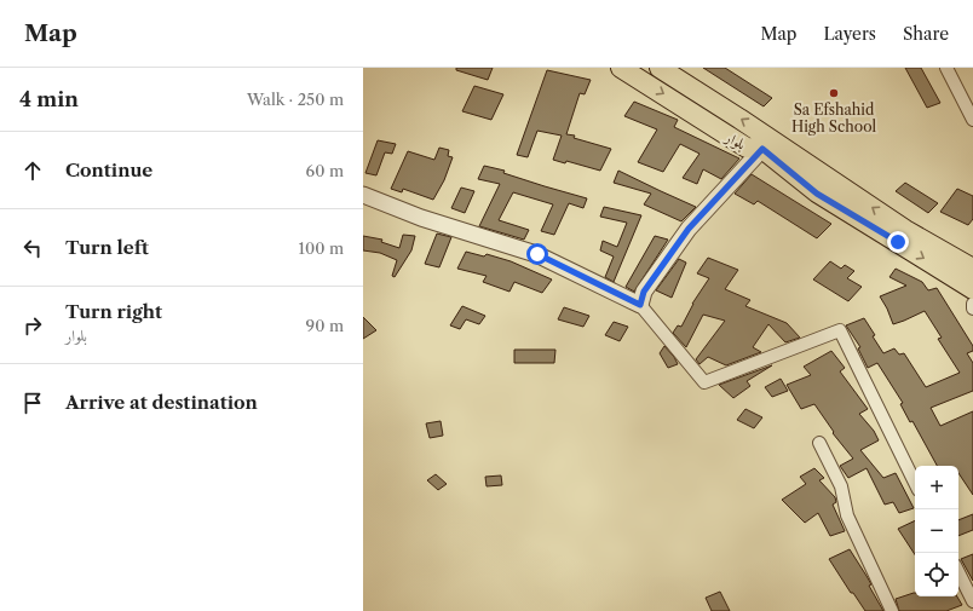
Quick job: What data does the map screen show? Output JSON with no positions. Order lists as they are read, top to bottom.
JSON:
{
  "streets": {
    "main road": ["بلوار"]
  },
  "places": ["Sa Efshahid High School"],
  "page": {
    "header": "Map",
    "nav": ["Map", "Layers", "Share"],
    "heading": ["4 min", "Walk · 250 m"],
    "list": [
      ["Continue", "60 m"],
      ["Turn left", "100 m"],
      ["Turn right", "بلوار", "90 m"],
      "Arrive at destination"
    ],
    "map_buttons": ["+", "−"]
  }
}
